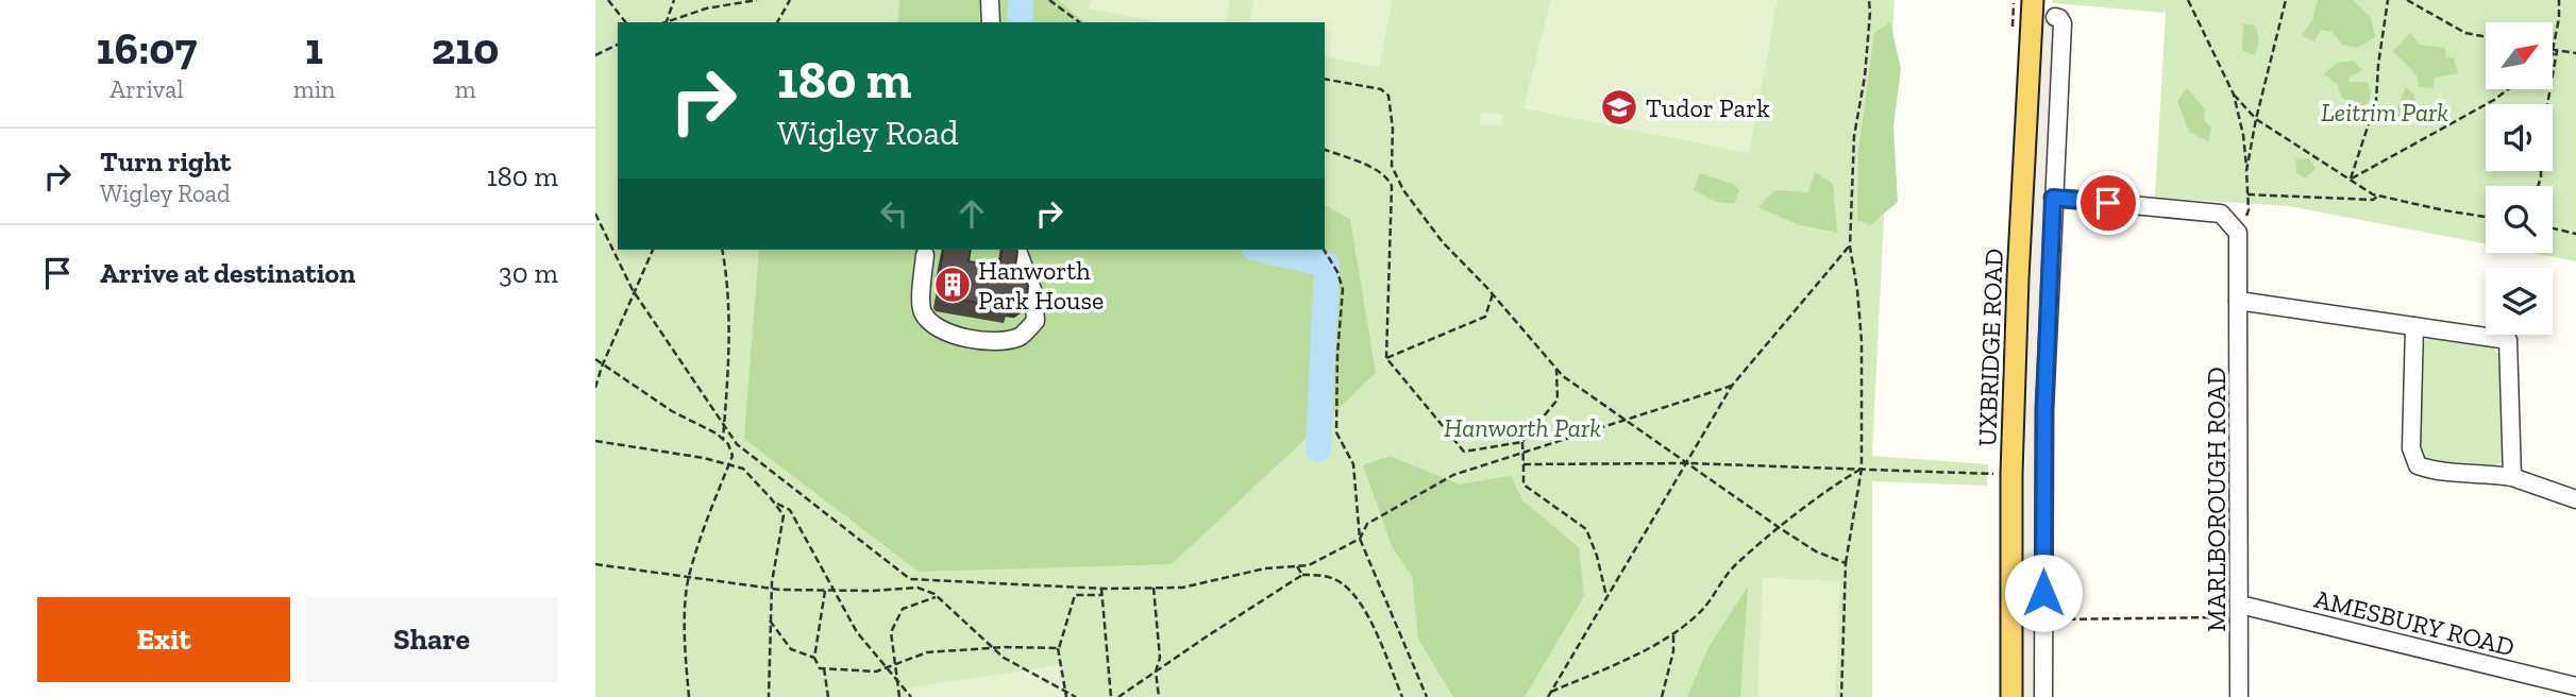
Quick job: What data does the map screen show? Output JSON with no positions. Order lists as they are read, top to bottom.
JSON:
{
  "streets": {
    "main road": ["UXBRIDGE ROAD"],
    "street": ["MARLBOROUGH ROAD", "AMESBURY ROAD"]
  },
  "crossings": [
    ["MARLBOROUGH ROAD", "AMESBURY ROAD"]
  ],
  "parks": ["Leitrim Park", "Hanworth Park"],
  "places": {
    "school or university": ["Tudor Park"],
    "building": ["Hanworth Park House"]
  },
  "north": "top right",
  "page": {
    "eta": [
      "16:07",
      "Arrival",
      "1",
      "min",
      "210",
      "m"
    ],
    "turn": ["180 m", "Wigley Road"],
    "list": [
      {
        "name": "Turn right",
        "note": "Wigley Road",
        "value": "180 m"
      },
      {
        "name": "Arrive at destination",
        "value": "30 m"
      }
    ],
    "buttons": ["Exit", "Share"]
  }
}
